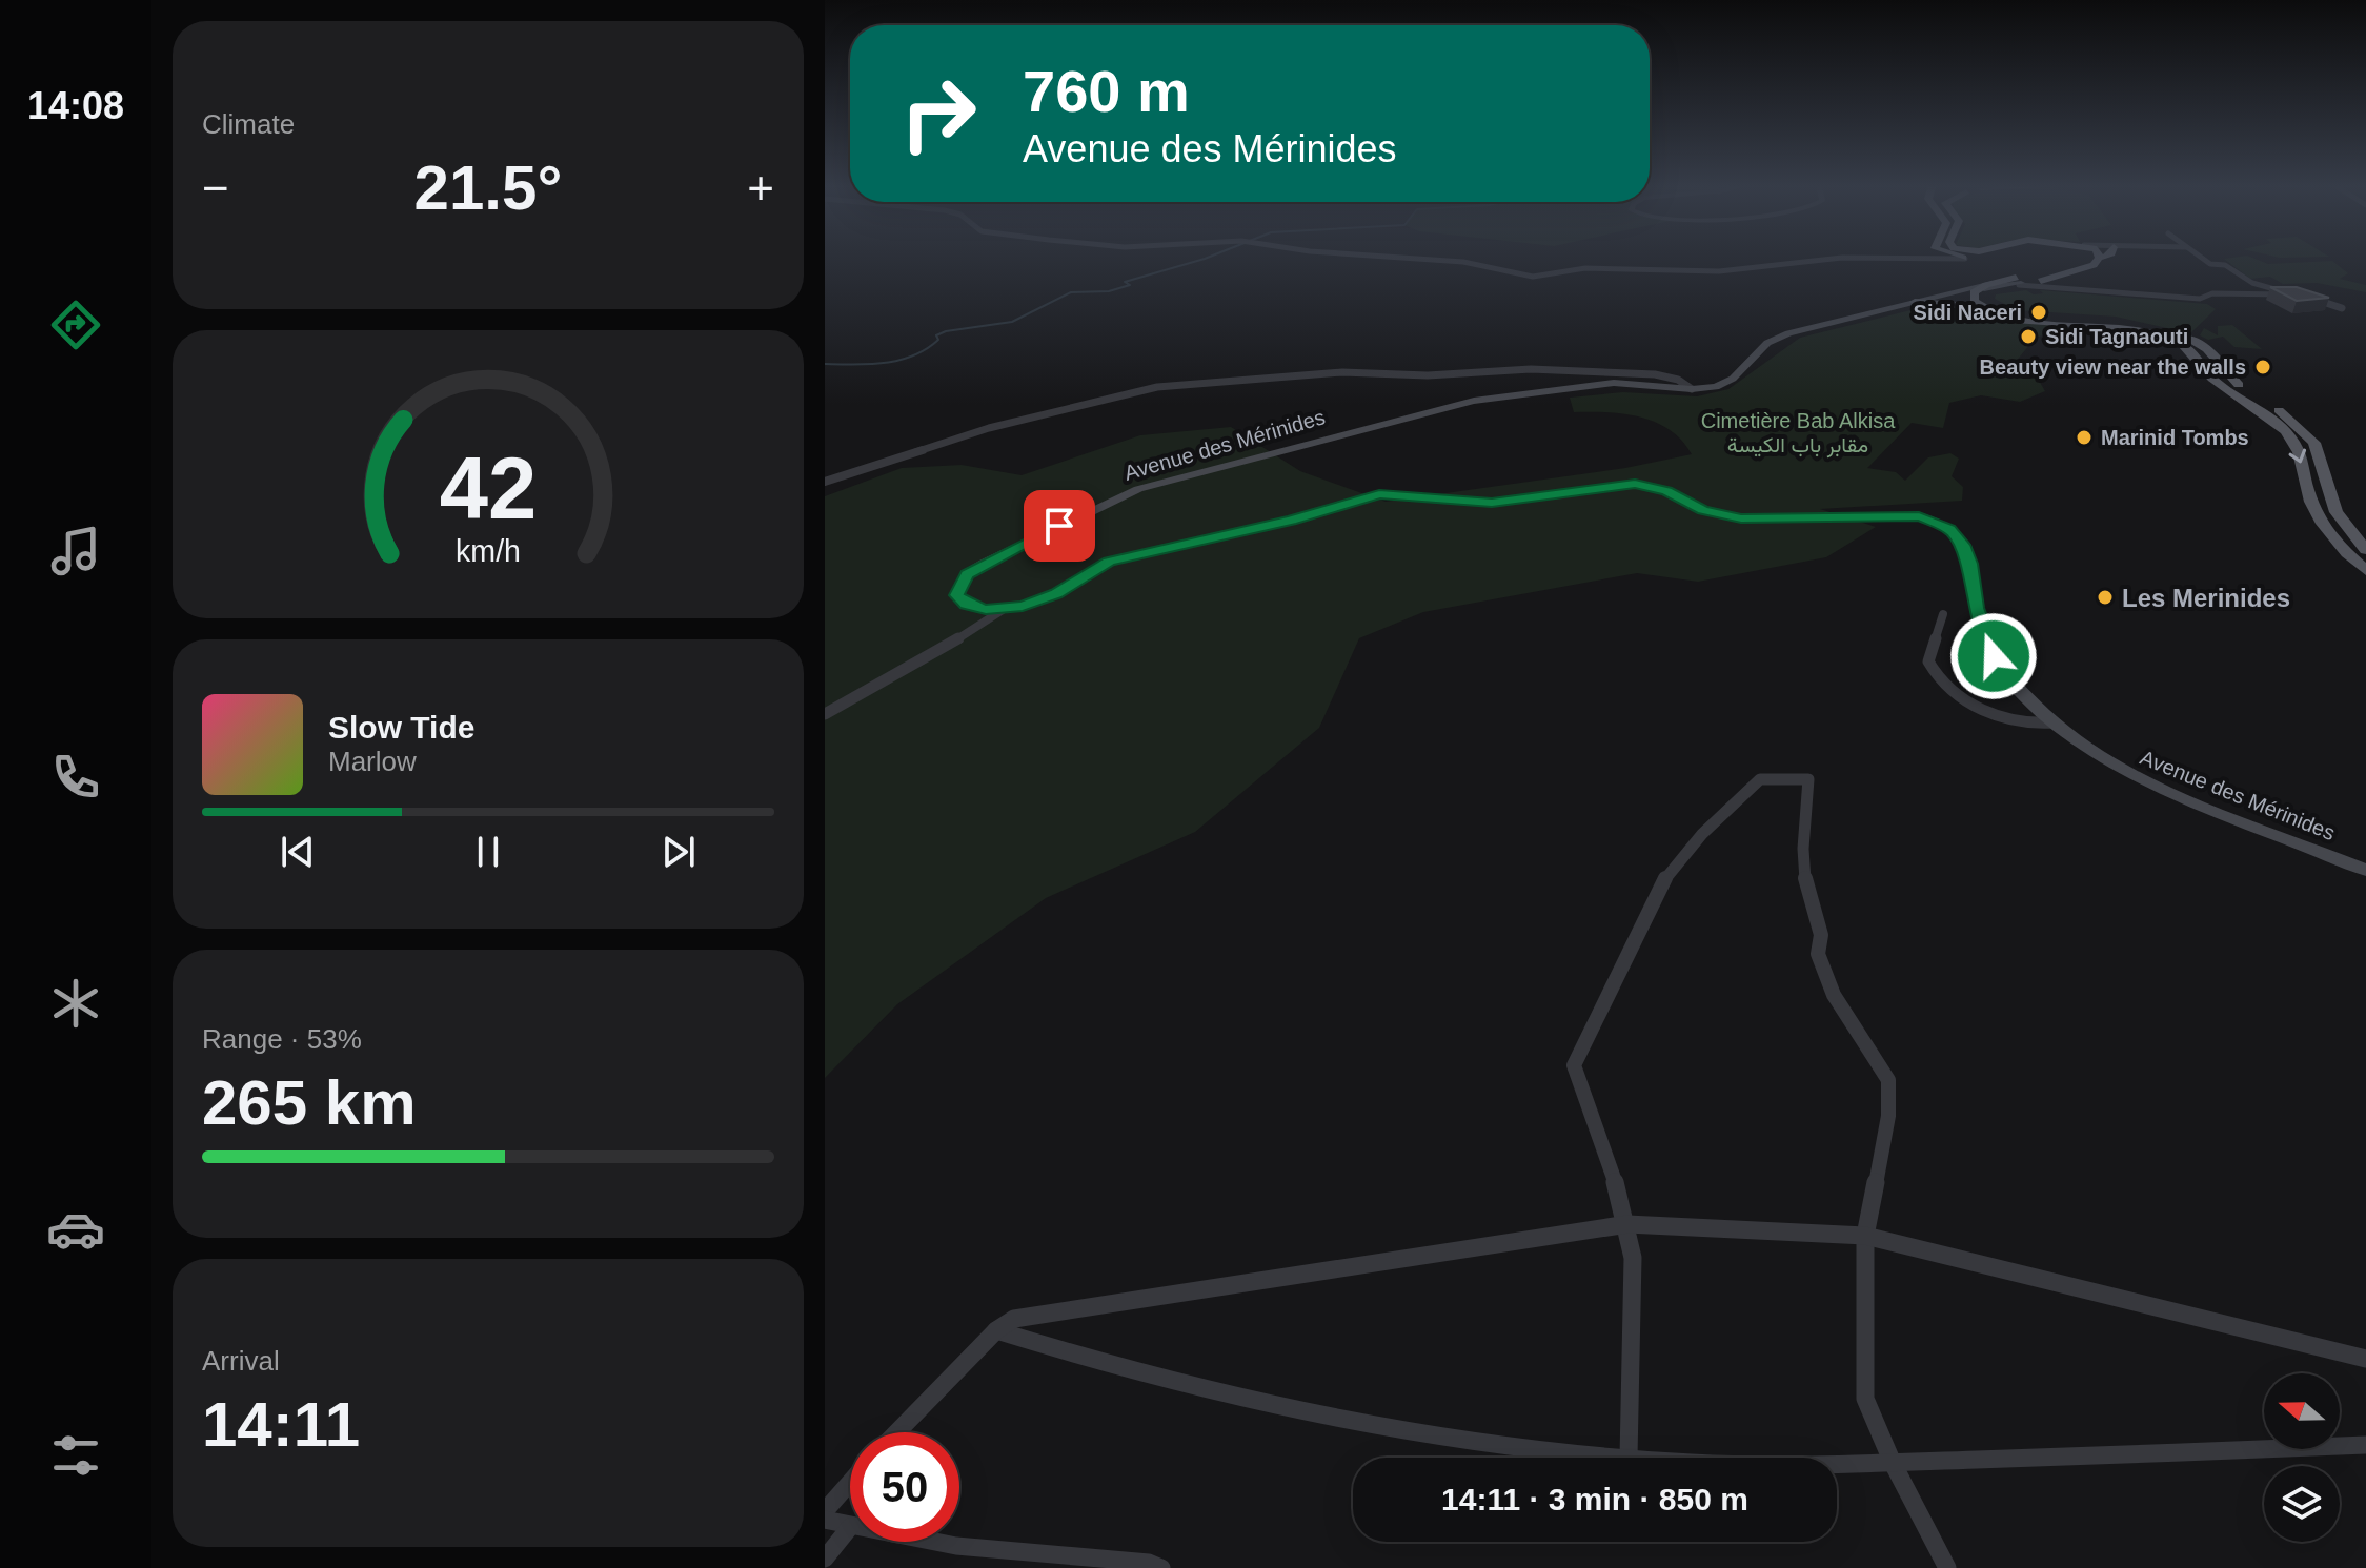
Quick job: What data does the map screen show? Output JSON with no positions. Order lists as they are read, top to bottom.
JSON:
{
  "streets": {
    "main road": ["Avenue des Mérinides"]
  },
  "parks": ["Cimetière Bab Alkisa مقابر باب الكيسة"],
  "places": [
    "Sidi Naceri",
    "Sidi Tagnaouti",
    "Beauty view near the walls",
    "Marinid Tombs",
    "Les Merinides"
  ],
  "north": "left",
  "page": {
    "tabs": "14:08",
    "tile": [
      "Climate",
      ["Range · 53%", "265 km"],
      ["Arrival", "14:11"]
    ],
    "turn": ["760 m", "Avenue des Mérinides"],
    "heat": ["−", "21.5°", "+"],
    "song": ["Slow Tide", "Marlow"],
    "limit": "50",
    "trip": "14:11 · 3 min · 850 m",
    "gauge": ["42", "km/h"]
  }
}
